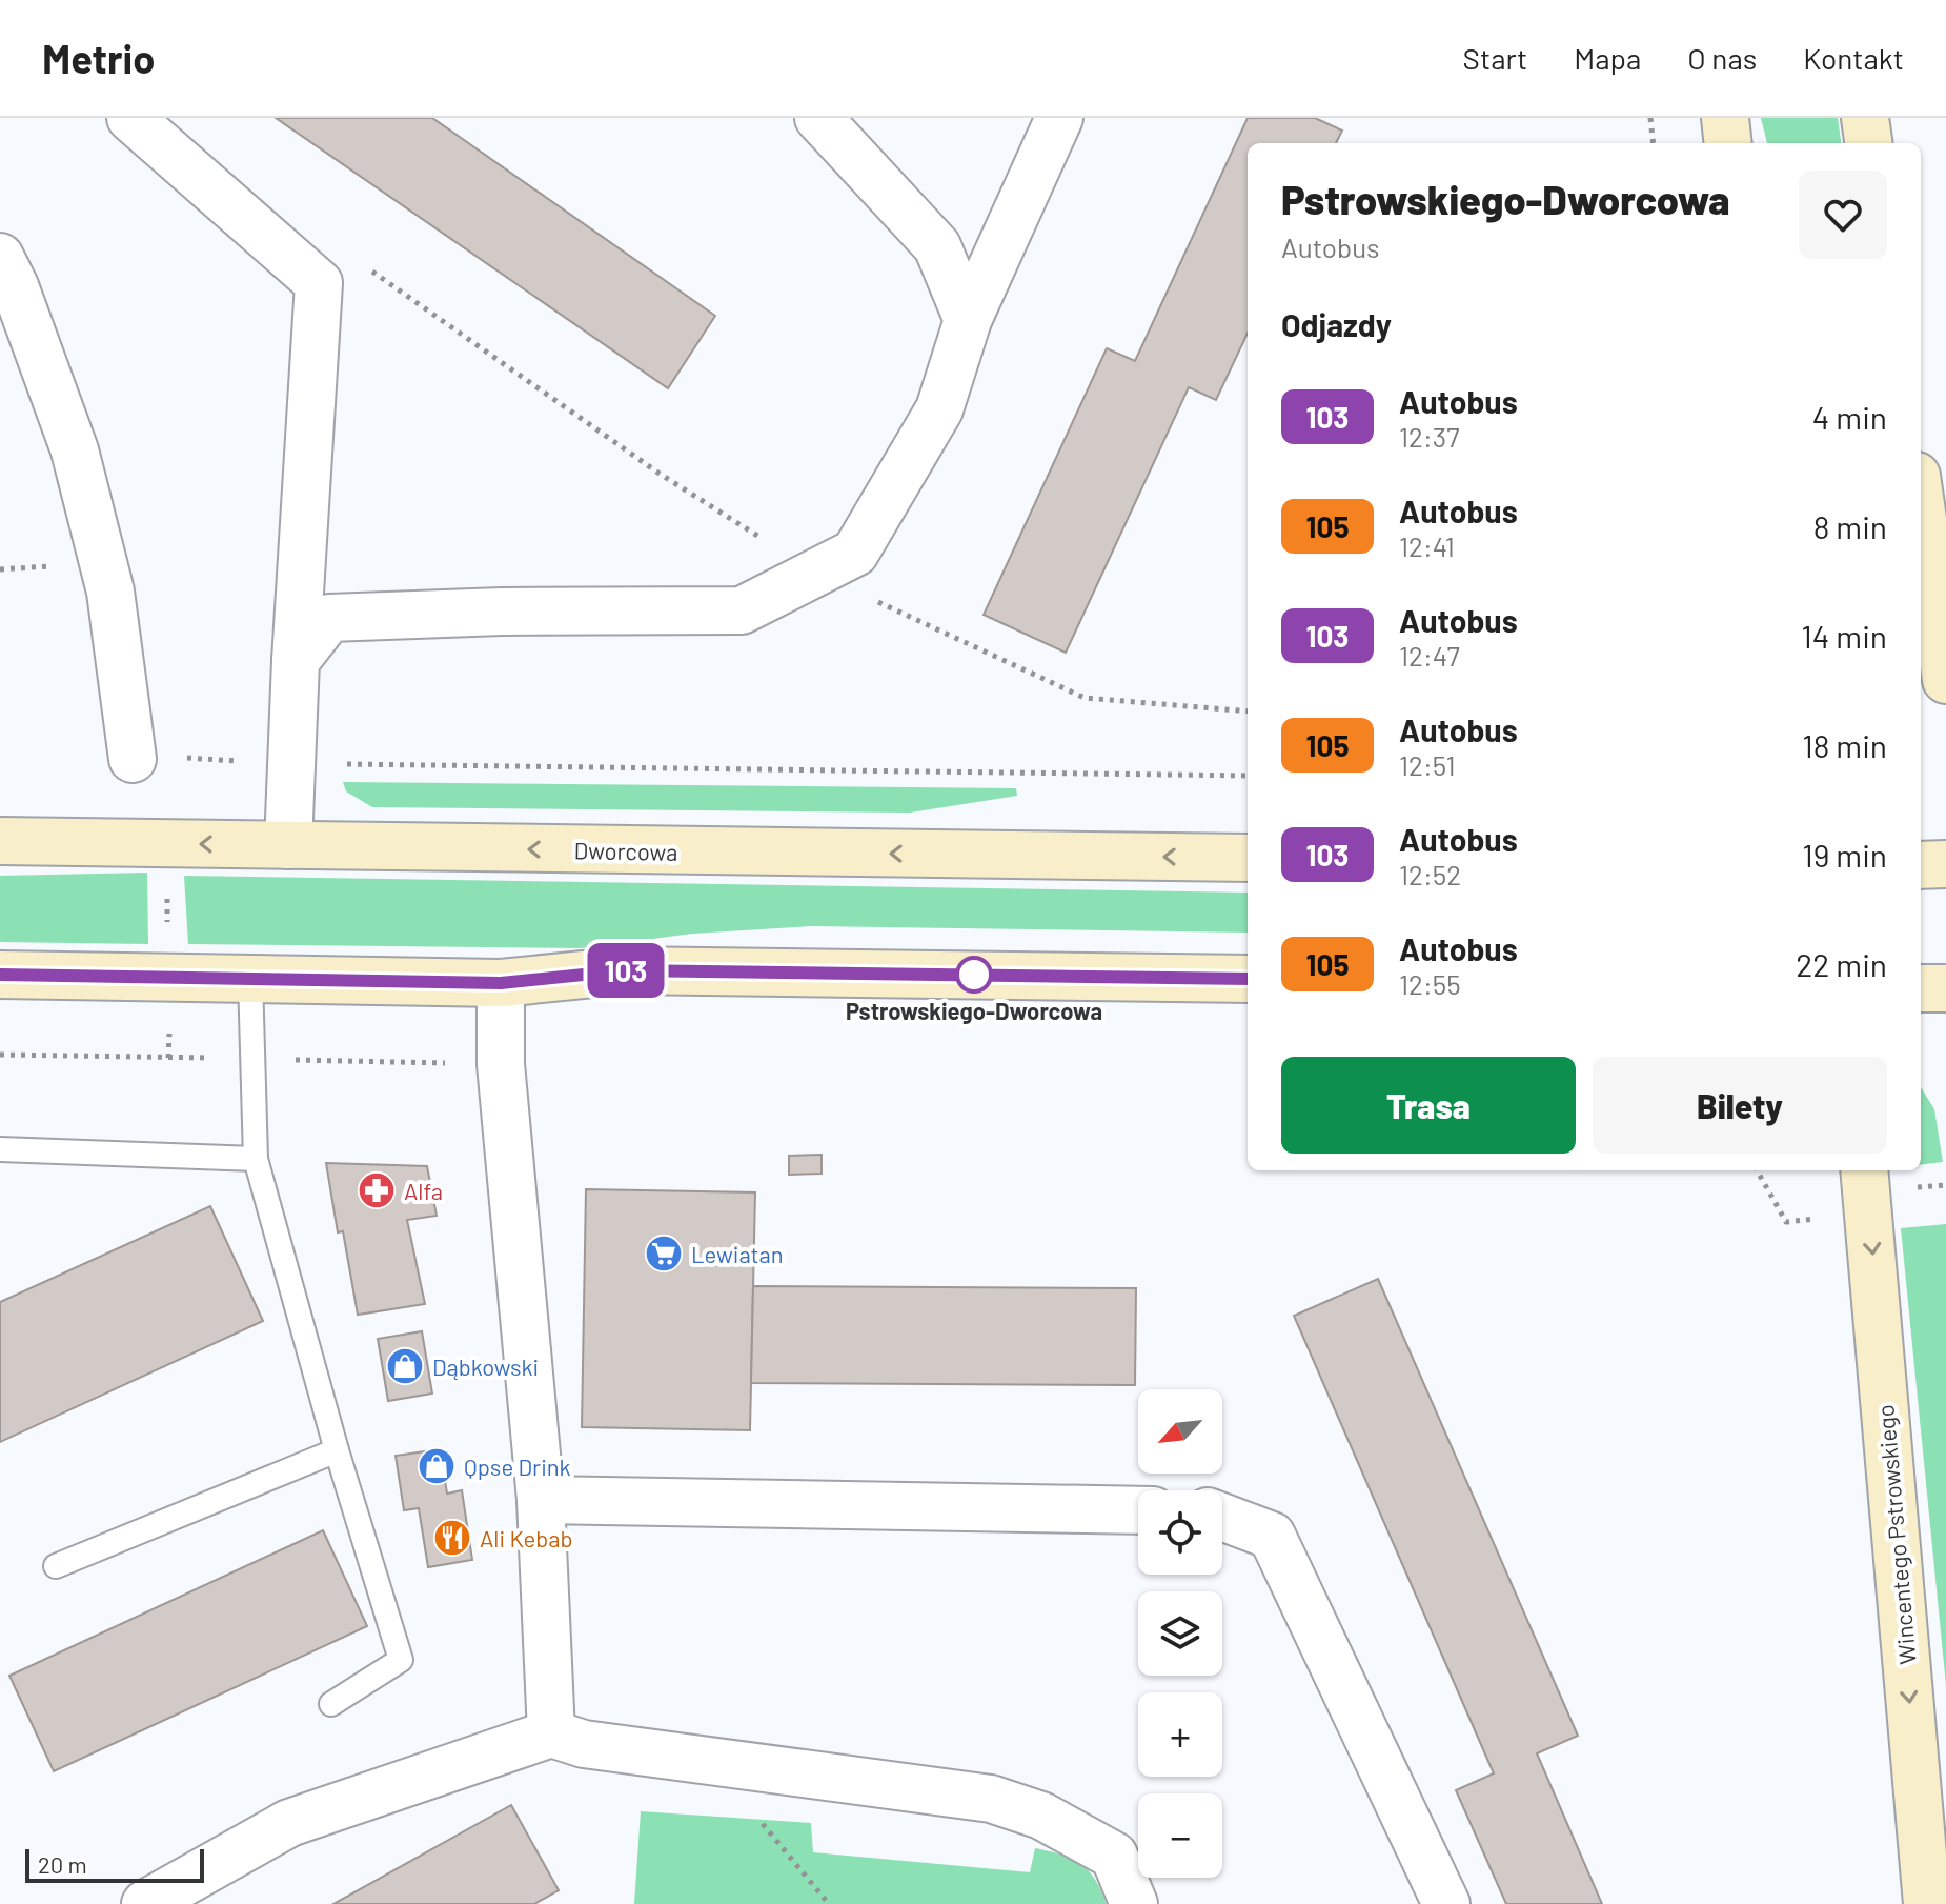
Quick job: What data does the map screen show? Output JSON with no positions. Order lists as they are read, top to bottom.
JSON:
{
  "streets": {
    "street": ["Dworcowa", "Wincentego Pstrowskiego"]
  },
  "one_way": ["Wincentego Pstrowskiego"],
  "places": {
    "other": ["Pstrowskiego-Dworcowa"],
    "pharmacy": ["Alfa"],
    "supermarket": ["Lewiatan"],
    "shop": ["Dąbkowski", "Qpse Drink"],
    "restaurant": ["Ali Kebab"]
  },
  "lines": ["bus line 103"],
  "scale_bar": "20 m",
  "north": "bottom left",
  "page": {
    "header": "Metrio",
    "nav": [
      "Start",
      "Mapa",
      "O nas",
      "Kontakt"
    ],
    "on_map": "103",
    "heading": [
      ["Pstrowskiego-Dworcowa", "Autobus"],
      "Odjazdy"
    ],
    "list": [
      {
        "mark": "103",
        "name": "Autobus",
        "note": "12:37",
        "value": "4 min"
      },
      {
        "mark": "105",
        "name": "Autobus",
        "note": "12:41",
        "value": "8 min"
      },
      {
        "mark": "103",
        "name": "Autobus",
        "note": "12:47",
        "value": "14 min"
      },
      {
        "mark": "105",
        "name": "Autobus",
        "note": "12:51",
        "value": "18 min"
      },
      {
        "mark": "103",
        "name": "Autobus",
        "note": "12:52",
        "value": "19 min"
      },
      {
        "mark": "105",
        "name": "Autobus",
        "note": "12:55",
        "value": "22 min"
      }
    ],
    "buttons": ["Trasa", "Bilety"],
    "map_buttons": ["+", "−"],
    "scale": "20 m"
  }
}
